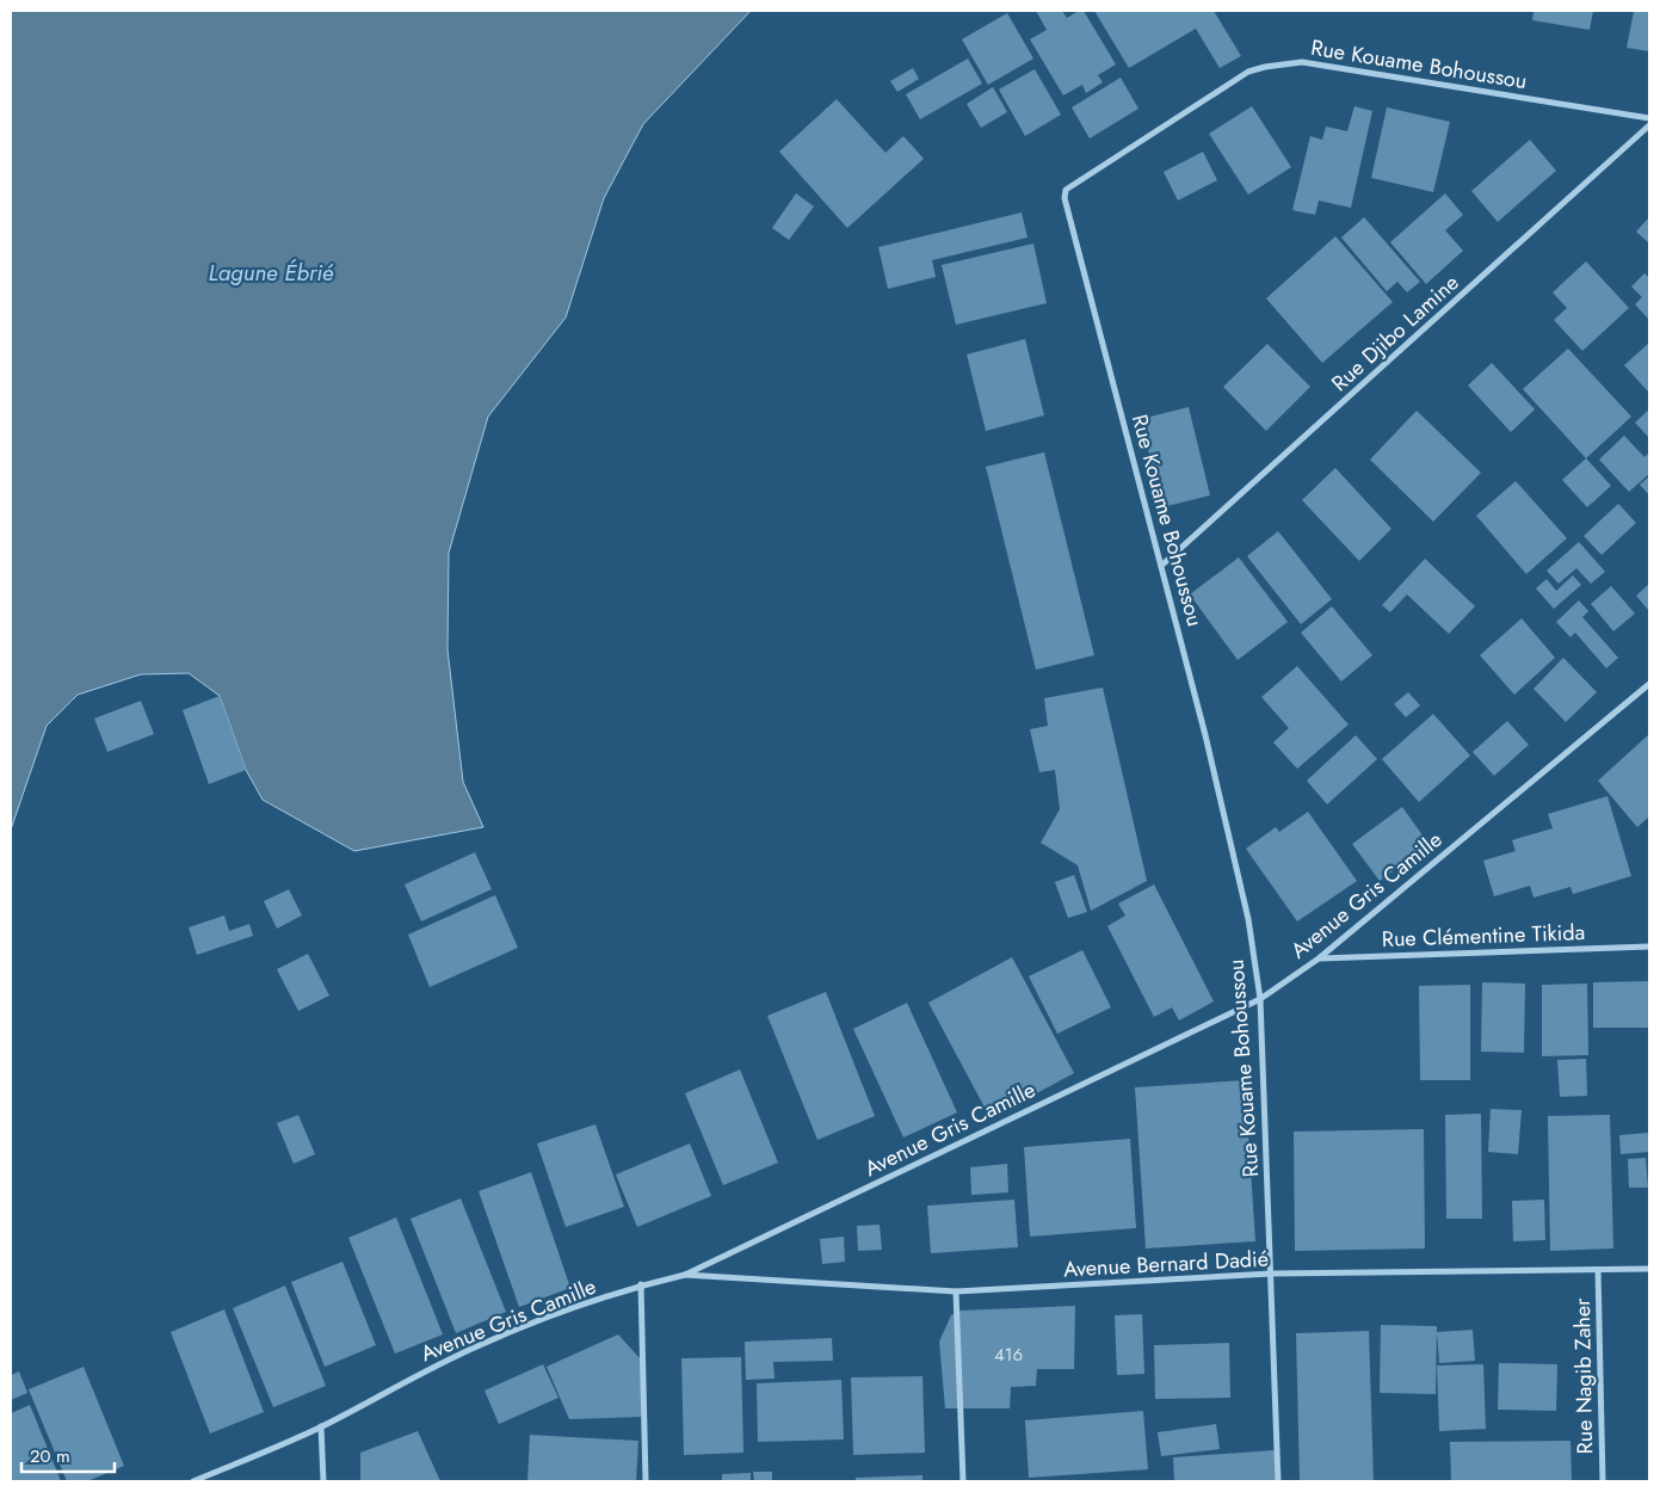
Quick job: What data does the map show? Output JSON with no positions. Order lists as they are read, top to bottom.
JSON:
{
  "streets": {
    "street": [
      "Rue Kouame Bohoussou",
      "Rue Djibo Lamine",
      "Avenue Gris Camille",
      "Rue Clémentine Tikida",
      "Avenue Bernard Dadié",
      "Rue Nagib Zaher"
    ]
  },
  "crossings": [
    ["Rue Kouame Bohoussou", "Rue Djibo Lamine"],
    ["Rue Kouame Bohoussou", "Avenue Gris Camille"],
    ["Rue Kouame Bohoussou", "Avenue Bernard Dadié"],
    ["Avenue Gris Camille", "Rue Clémentine Tikida"],
    ["Avenue Gris Camille", "Avenue Bernard Dadié"],
    ["Avenue Bernard Dadié", "Rue Nagib Zaher"]
  ],
  "water": ["Lagune Ébrié"],
  "house_numbers": ["416"],
  "scale_bar": "20 m"
}
